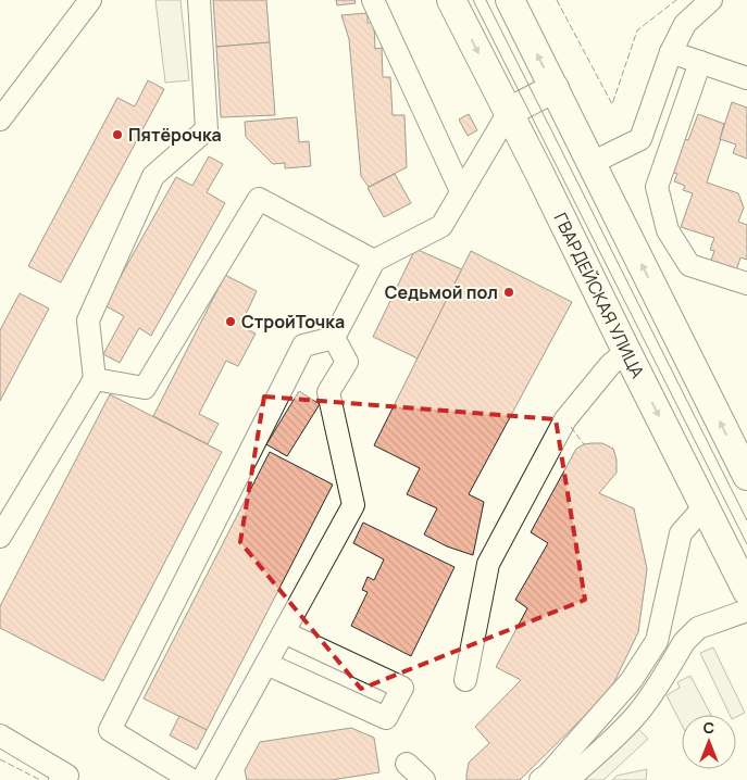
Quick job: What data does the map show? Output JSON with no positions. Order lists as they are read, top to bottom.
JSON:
{
  "streets": {
    "main road": ["ГВАРДЕЙСКАЯ УЛИЦА"]
  },
  "places": ["Пятёрочка", "Седьмой пол", "СтройТочка"],
  "north": "top"
}
